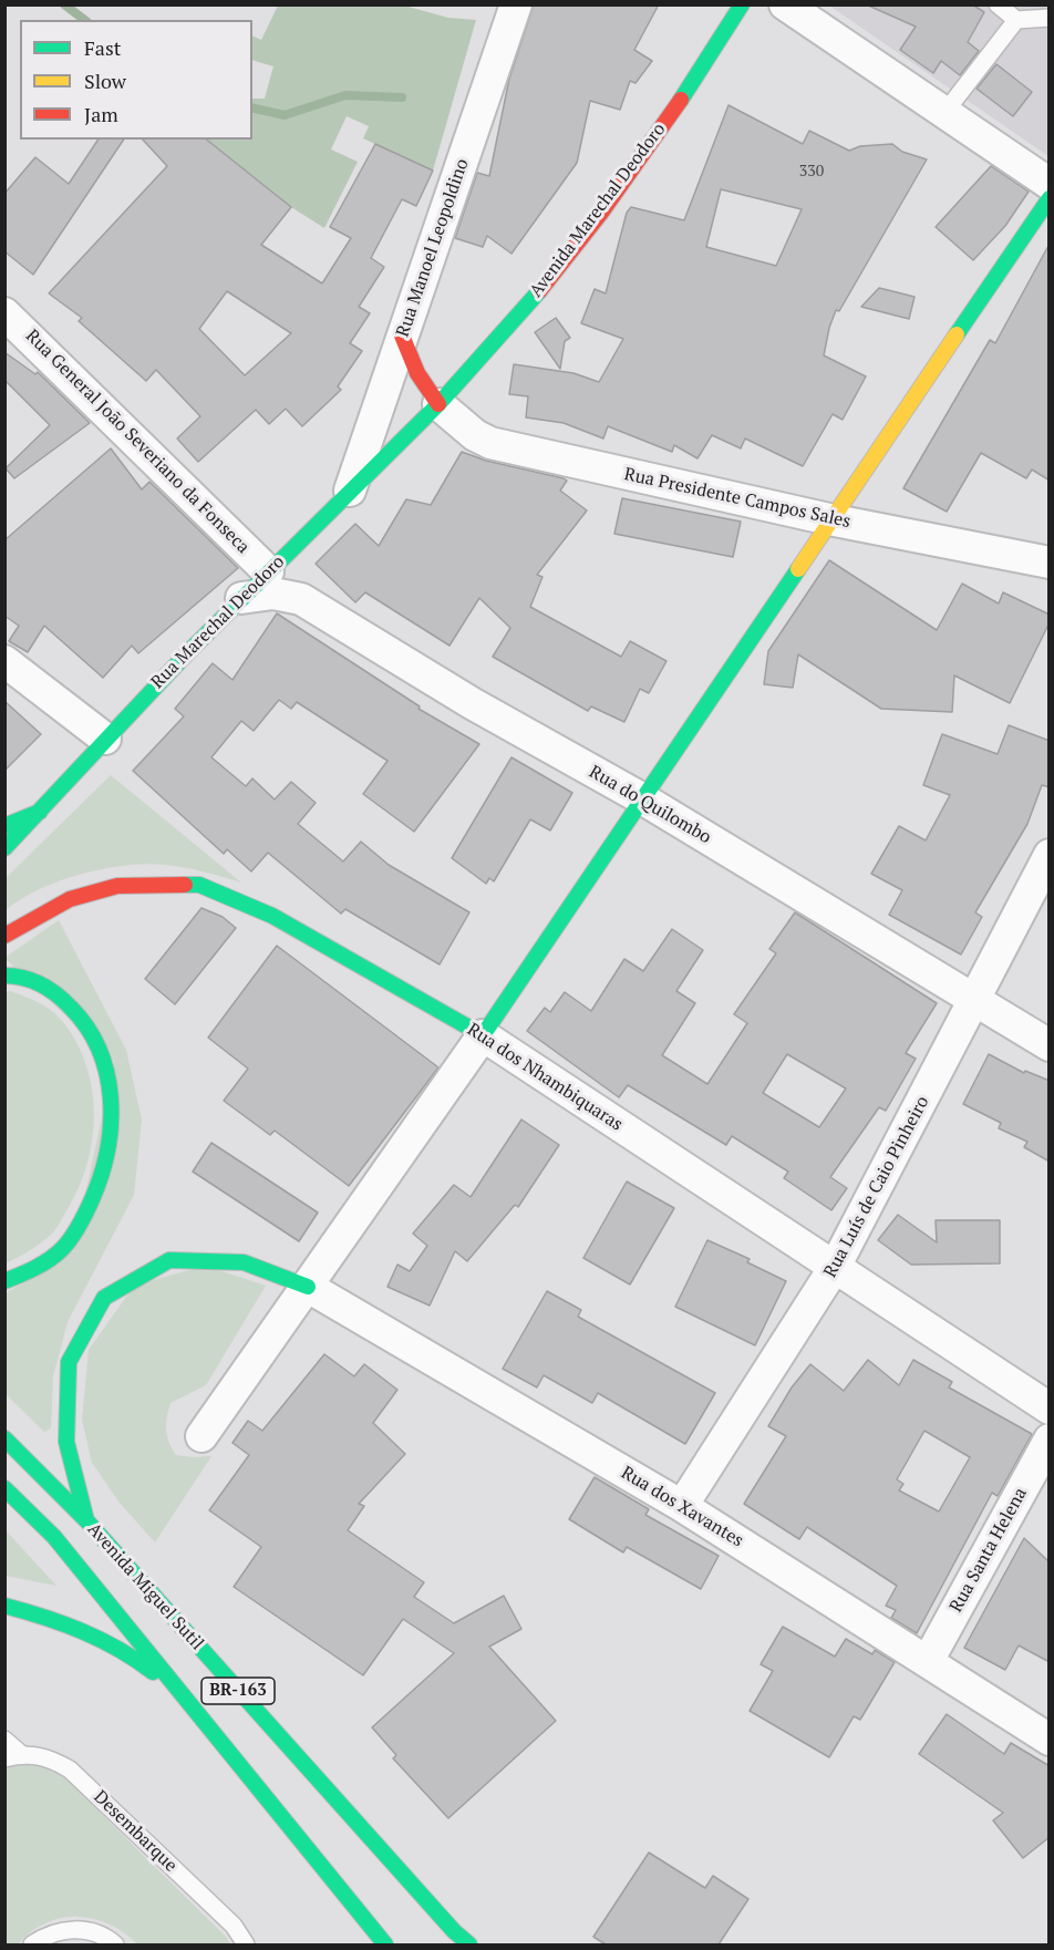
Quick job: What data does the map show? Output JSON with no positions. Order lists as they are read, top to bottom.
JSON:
{
  "streets": {
    "main road": [
      "Avenida Marechal Deodoro",
      "Rua Marechal Deodoro",
      "Rua dos Nhambiquaras",
      "Avenida Miguel Sutil",
      "BR-163"
    ],
    "street": [
      "Rua Manoel Leopoldino",
      "Rua General João Severiano da Fonseca",
      "Rua Presidente Campos Sales",
      "Rua do Quilombo",
      "Rua Luís de Caio Pinheiro",
      "Rua dos Xavantes",
      "Rua Santa Helena"
    ],
    "lane": ["Desembarque"]
  },
  "crossings": [
    ["Avenida Marechal Deodoro", "Rua Presidente Campos Sales"],
    ["Avenida Marechal Deodoro", "Rua Marechal Deodoro"],
    ["Rua Manoel Leopoldino", "Rua Marechal Deodoro"],
    ["Rua General João Severiano da Fonseca", "Rua Marechal Deodoro"],
    ["Rua Presidente Campos Sales", "Rua Marechal Deodoro"],
    ["Rua Marechal Deodoro", "Rua do Quilombo"],
    ["Rua do Quilombo", "Rua Luís de Caio Pinheiro"],
    ["Rua dos Nhambiquaras", "Rua Luís de Caio Pinheiro"],
    ["Rua Luís de Caio Pinheiro", "Rua dos Xavantes"],
    ["Rua dos Xavantes", "Rua Santa Helena"]
  ],
  "house_numbers": ["330"],
  "legend": ["Fast", "Slow", "Jam"]
}
